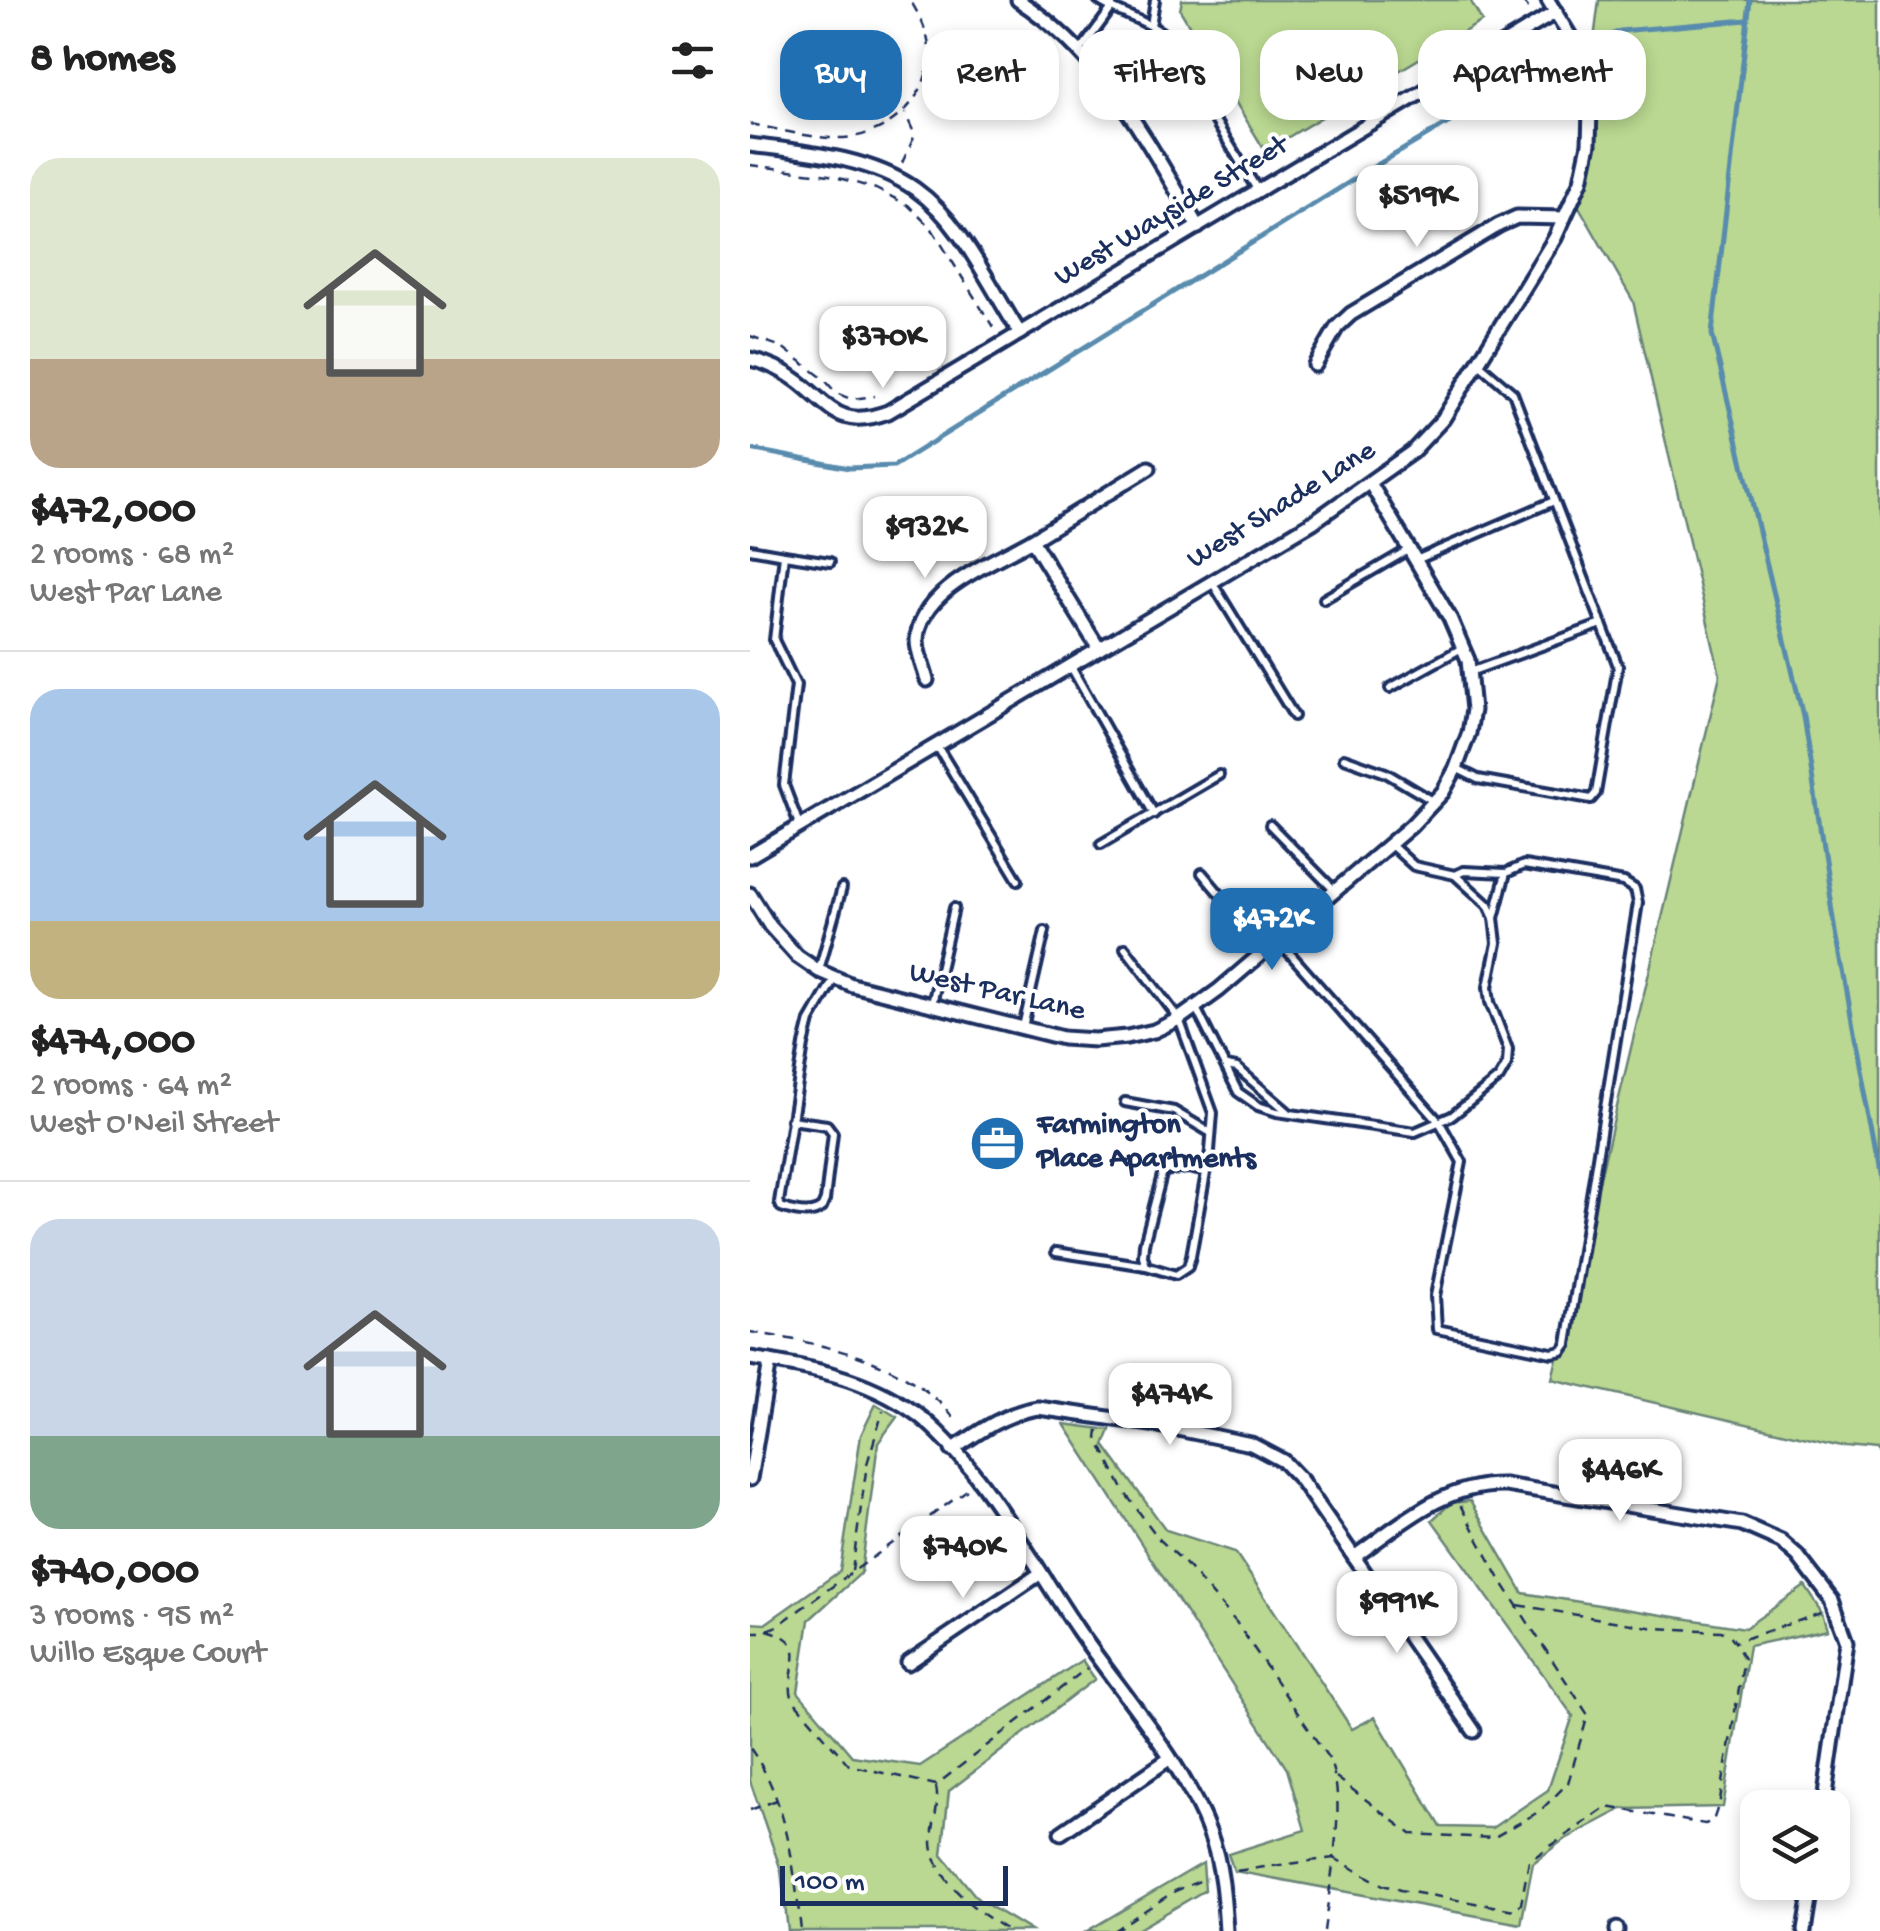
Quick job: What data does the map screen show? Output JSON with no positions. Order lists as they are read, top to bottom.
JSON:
{
  "streets": {
    "street": ["West Wayside Street", "West Shade Lane", "West Par Lane"]
  },
  "crossings": [
    ["West Wayside Street", "West Shade Lane"],
    ["West Shade Lane", "West Par Lane"]
  ],
  "places": {
    "office": ["Farmington Place Apartments"]
  },
  "scale_bar": "100 m",
  "page": {
    "heading": "8 homes",
    "chip": [
      "Buy",
      "Rent",
      "Filters",
      "New",
      "Apartment"
    ],
    "list": [
      {
        "name": "$472,000",
        "note": "2 rooms · 68 m² · West Par Lane"
      },
      {
        "name": "$474,000",
        "note": "2 rooms · 64 m² · West O'Neil Street"
      },
      {
        "name": "$740,000",
        "note": "3 rooms · 95 m² · Willo Esque Court"
      }
    ],
    "price": [
      "$519K",
      "$370K",
      "$932K",
      "$472K",
      "$474K",
      "$446K",
      "$740K",
      "$991K"
    ],
    "scale": "100 m"
  }
}
